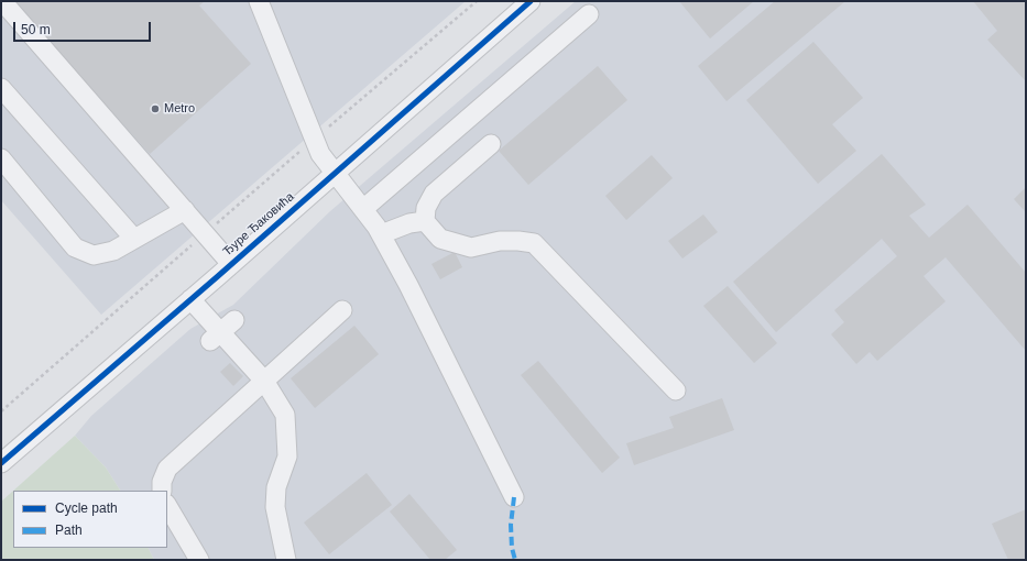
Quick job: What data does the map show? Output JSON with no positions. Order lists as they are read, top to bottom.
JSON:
{
  "streets": {
    "street": ["Ђуре Ђаковића"]
  },
  "places": ["Metro"],
  "legend": ["Cycle path", "Path"],
  "scale_bar": "50 m"
}
